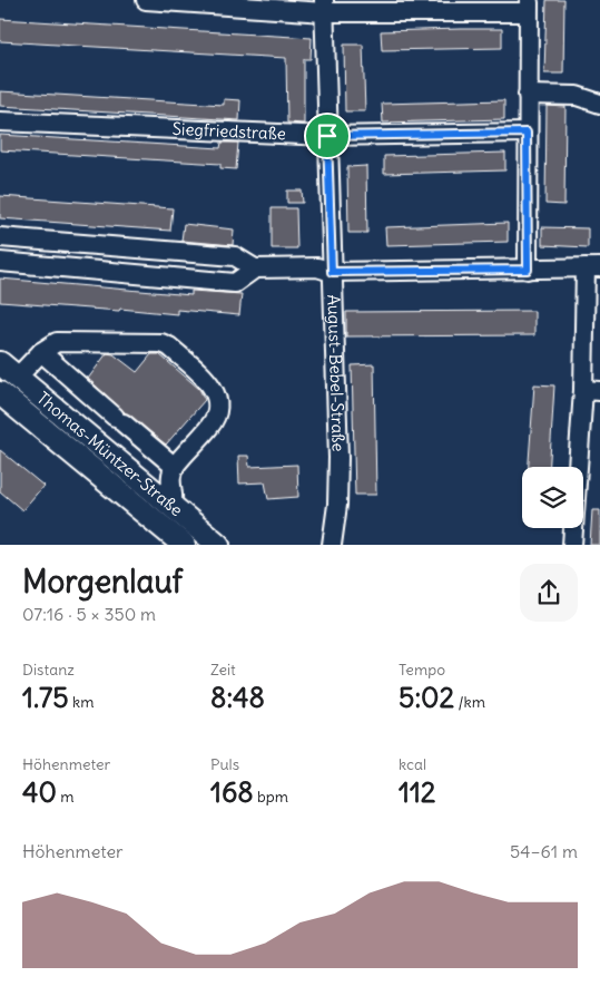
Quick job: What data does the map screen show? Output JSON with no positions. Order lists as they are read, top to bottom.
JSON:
{
  "streets": {
    "main road": ["Thomas-Müntzer-Straße"],
    "street": ["Siegfriedstraße", "August-Bebel-Straße"]
  },
  "crossings": [
    ["Siegfriedstraße", "August-Bebel-Straße"]
  ],
  "page": {
    "heading": ["Morgenlauf", "07:16 · 5 × 350 m"],
    "stats": [
      ["Distanz", "1.75 km"],
      ["Zeit", "8:48"],
      ["Tempo", "5:02 /km"],
      ["Höhenmeter", "40 m"],
      ["Puls", "168 bpm"],
      ["kcal", "112"]
    ],
    "chart": ["Höhenmeter", "54–61 m"]
  }
}
